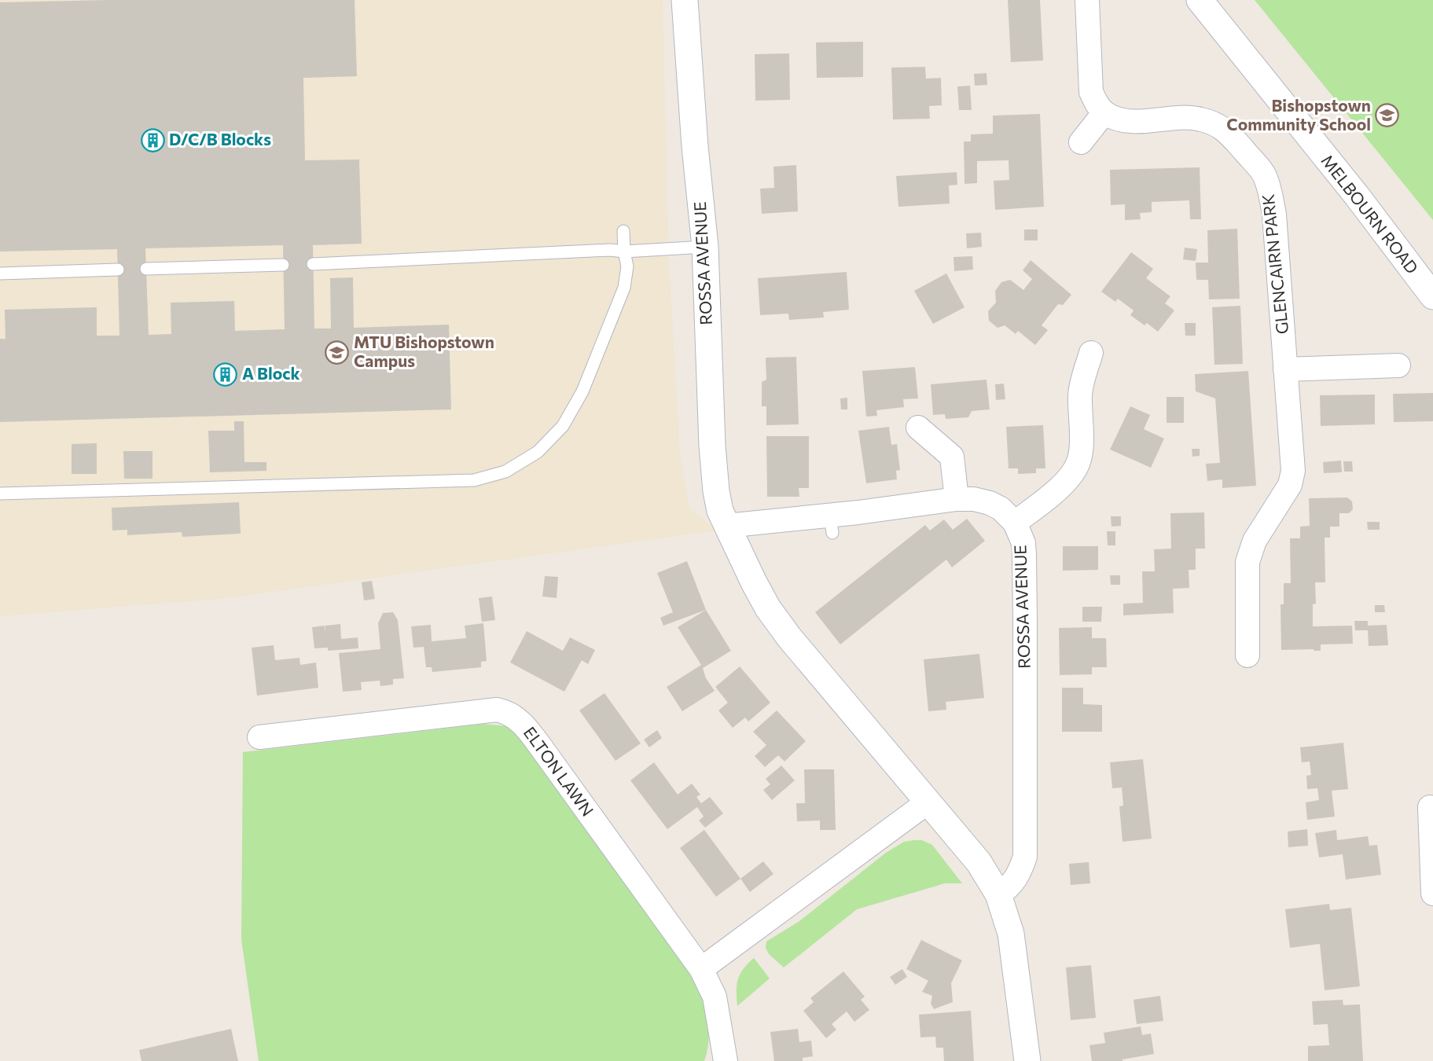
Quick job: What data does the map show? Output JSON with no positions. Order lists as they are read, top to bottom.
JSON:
{
  "streets": {
    "street": [
      "MELBOURN ROAD",
      "ROSSA AVENUE",
      "GLENCAIRN PARK",
      "ELTON LAWN"
    ]
  },
  "places": {
    "school or university": ["Bishopstown Community School", "MTU Bishopstown Campus"],
    "building": ["D/C/B Blocks", "A Block"]
  }
}
